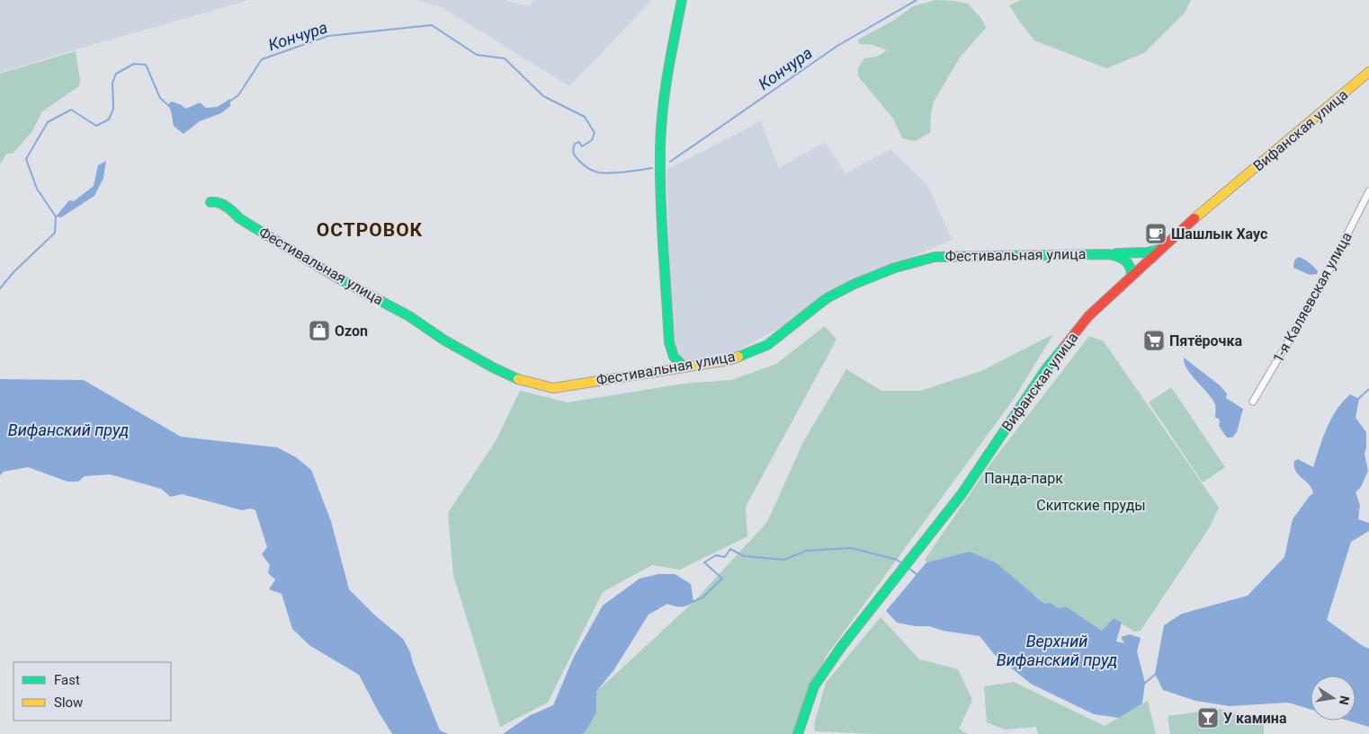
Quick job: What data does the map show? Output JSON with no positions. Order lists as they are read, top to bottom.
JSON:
{
  "streets": {
    "main road": ["Вифанская улица", "Фестивальная улица"],
    "street": ["1-я Каляевская улица"]
  },
  "crossings": [
    ["Вифанская улица", "Фестивальная улица"]
  ],
  "districts": ["ОСТРОВОК"],
  "water": ["Кончура", "Вифанский пруд", "Верхний Вифанский пруд"],
  "parks": ["Панда-парк", "Скитские пруды"],
  "places": {
    "cafe": ["Шашлык Хаус"],
    "shop": ["Ozon"],
    "supermarket": ["Пятёрочка"],
    "bar": ["У камина"]
  },
  "legend": ["Fast", "Slow"],
  "north": "right"
}
